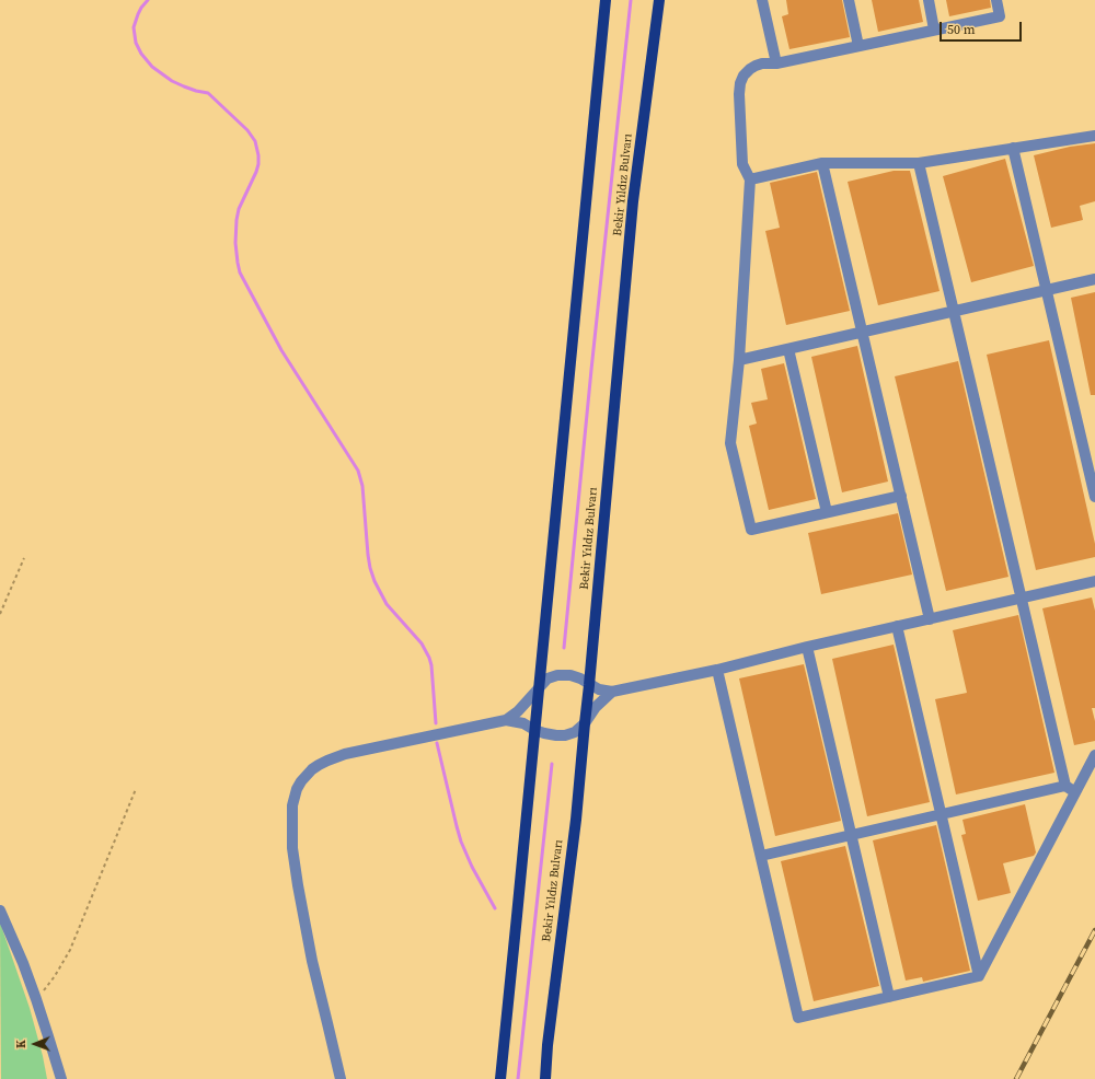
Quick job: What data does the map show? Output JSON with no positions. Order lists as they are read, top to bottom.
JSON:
{
  "streets": {
    "main road": ["Bekir Yıldız Bulvarı"]
  },
  "scale_bar": "50 m",
  "north": "left"
}
